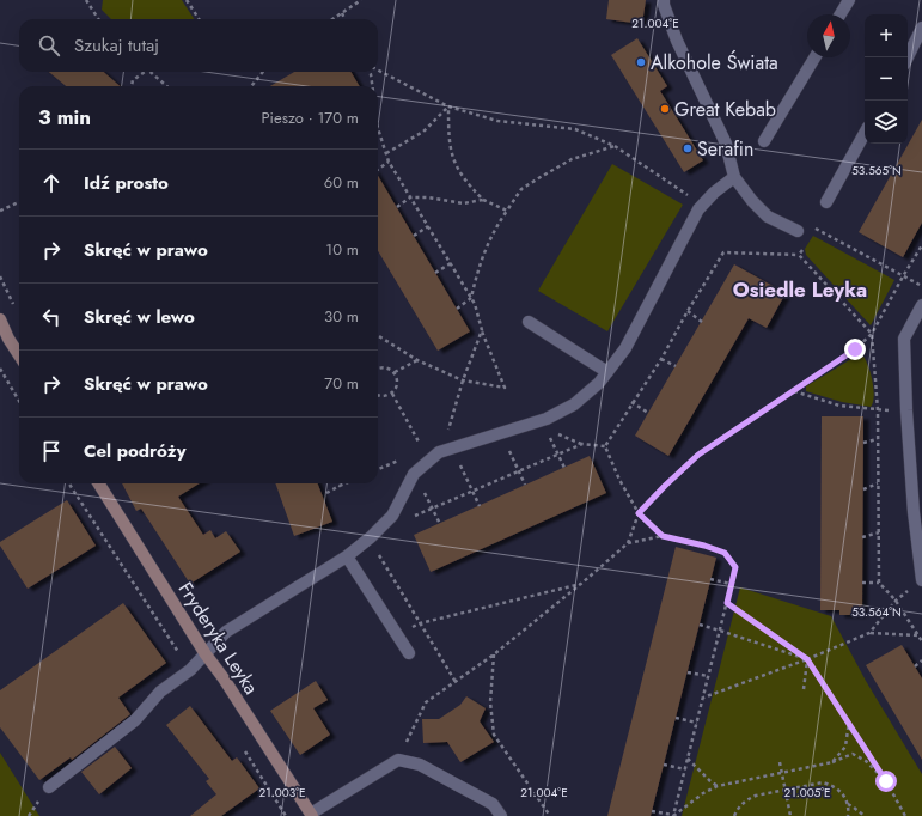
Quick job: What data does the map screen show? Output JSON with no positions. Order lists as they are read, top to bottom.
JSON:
{
  "streets": {
    "street": ["Fryderyka Leyka"]
  },
  "districts": ["Osiedle Leyka"],
  "places": ["Alkohole Świata", "Great Kebab", "Serafin"],
  "north": "top",
  "page": {
    "map_buttons": ["+", "−"],
    "search": "Szukaj tutaj",
    "heading": ["3 min", "Pieszo · 170 m"],
    "list": [
      ["Idź prosto", "60 m"],
      ["Skręć w prawo", "10 m"],
      ["Skręć w lewo", "30 m"],
      ["Skręć w prawo", "70 m"],
      "Cel podróży"
    ]
  },
  "coordinates": [
    "21.004°E",
    "53.565°N",
    "53.564°N",
    "21.003°E",
    "21.005°E"
  ]
}
